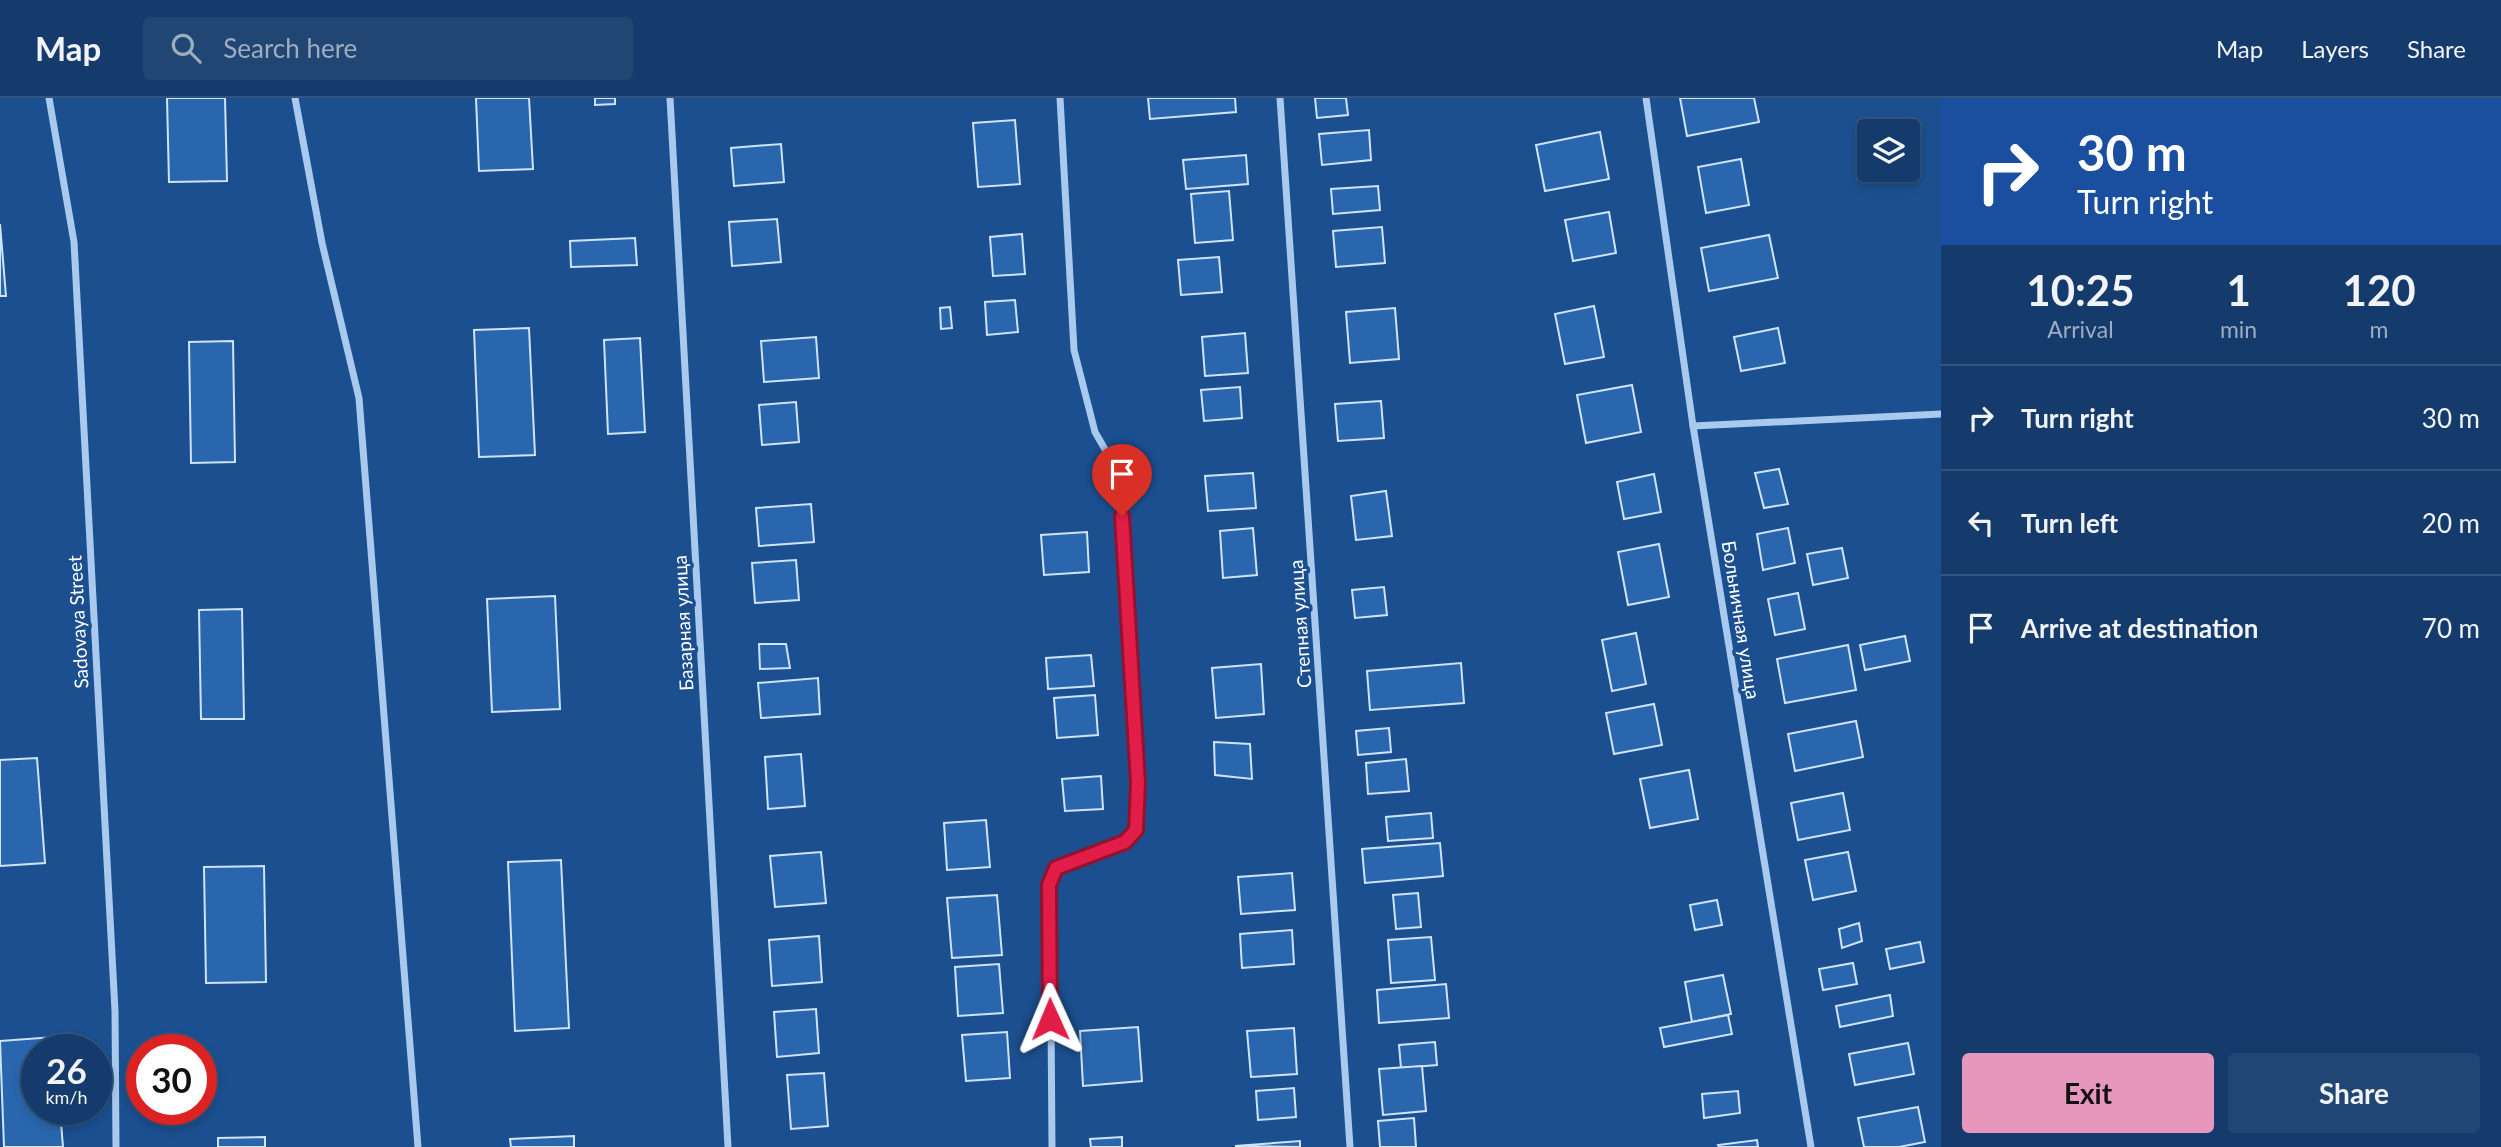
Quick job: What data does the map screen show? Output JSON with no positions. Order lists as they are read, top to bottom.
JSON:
{
  "streets": {
    "street": [
      "Больничная улица",
      "Sadovaya Street",
      "Базарная улица",
      "Степная улица"
    ]
  },
  "page": {
    "header": "Map",
    "search": "Search here",
    "nav": ["Map", "Layers", "Share"],
    "turn": ["30 m", "Turn right"],
    "eta": [
      "10:25",
      "Arrival",
      "1",
      "min",
      "120",
      "m"
    ],
    "list": [
      {
        "name": "Turn right",
        "value": "30 m"
      },
      {
        "name": "Turn left",
        "value": "20 m"
      },
      {
        "name": "Arrive at destination",
        "value": "70 m"
      }
    ],
    "speed": "26 km/h",
    "limit": "30",
    "buttons": ["Exit", "Share"]
  }
}
